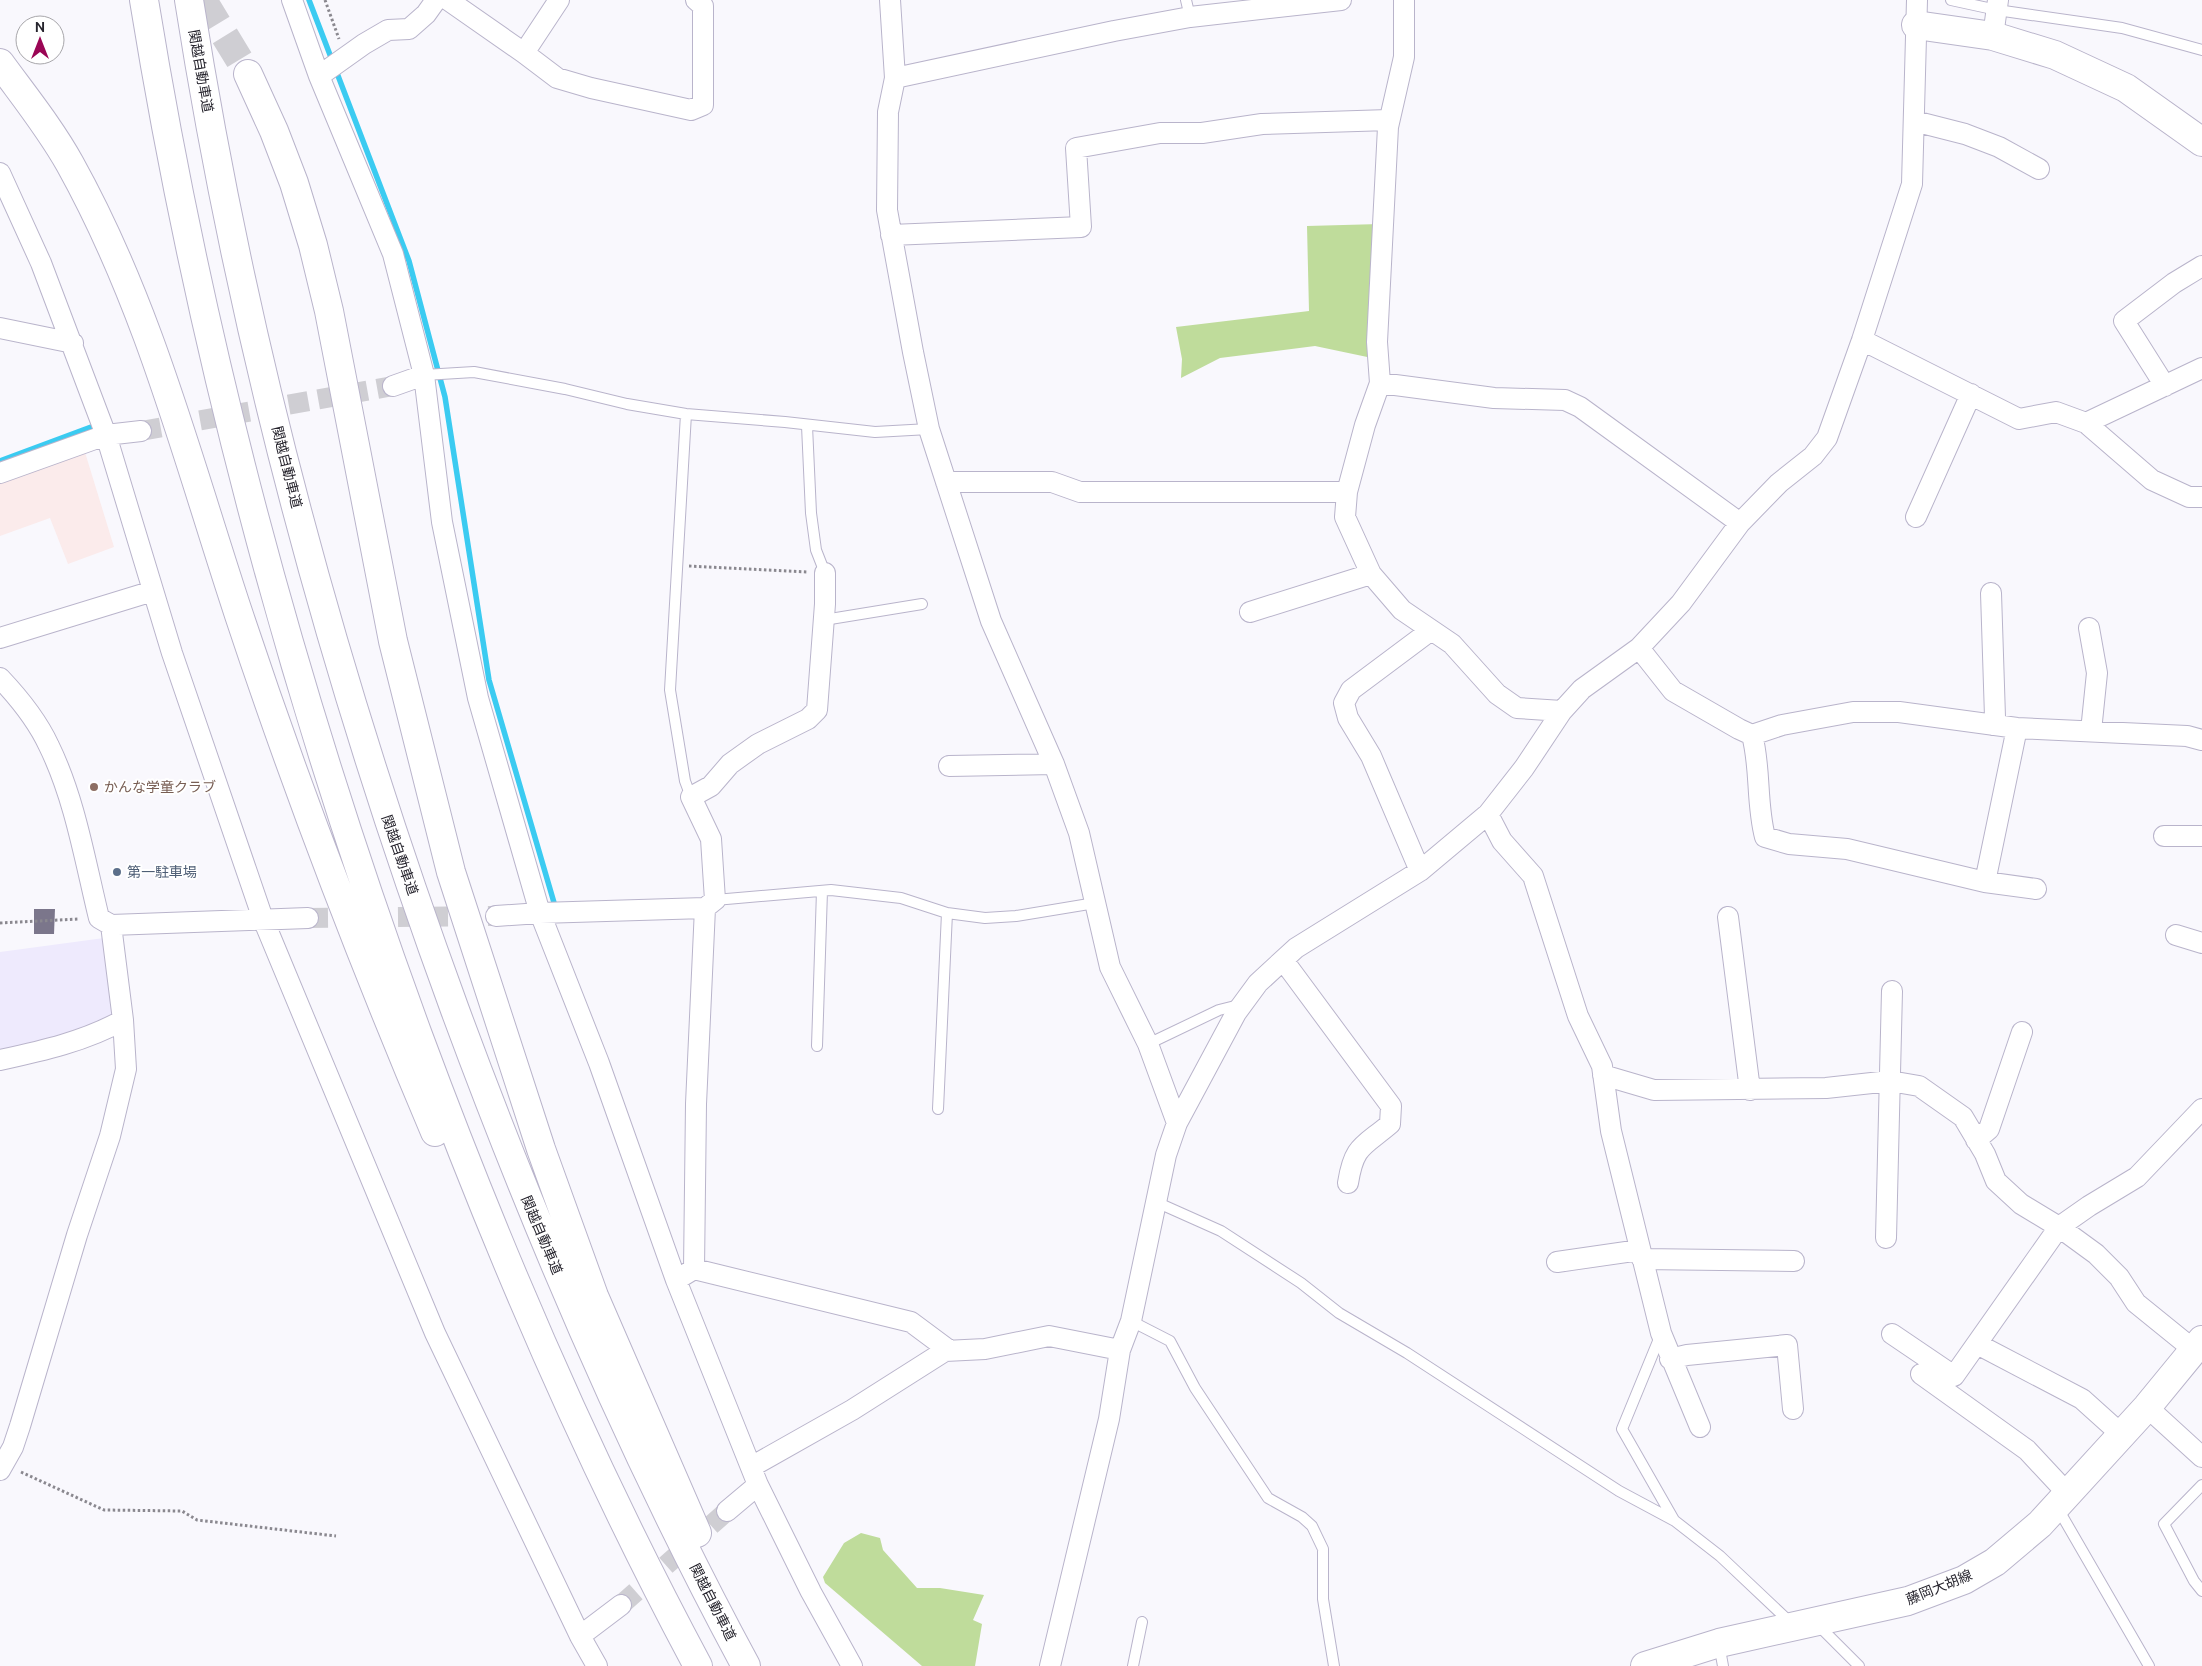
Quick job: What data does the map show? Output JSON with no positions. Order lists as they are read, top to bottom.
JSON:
{
  "streets": {
    "main road": ["関越自動車道", "藤岡大胡線"]
  },
  "places": ["かんな学童クラブ", "第一駐車場"],
  "north": "top"
}
